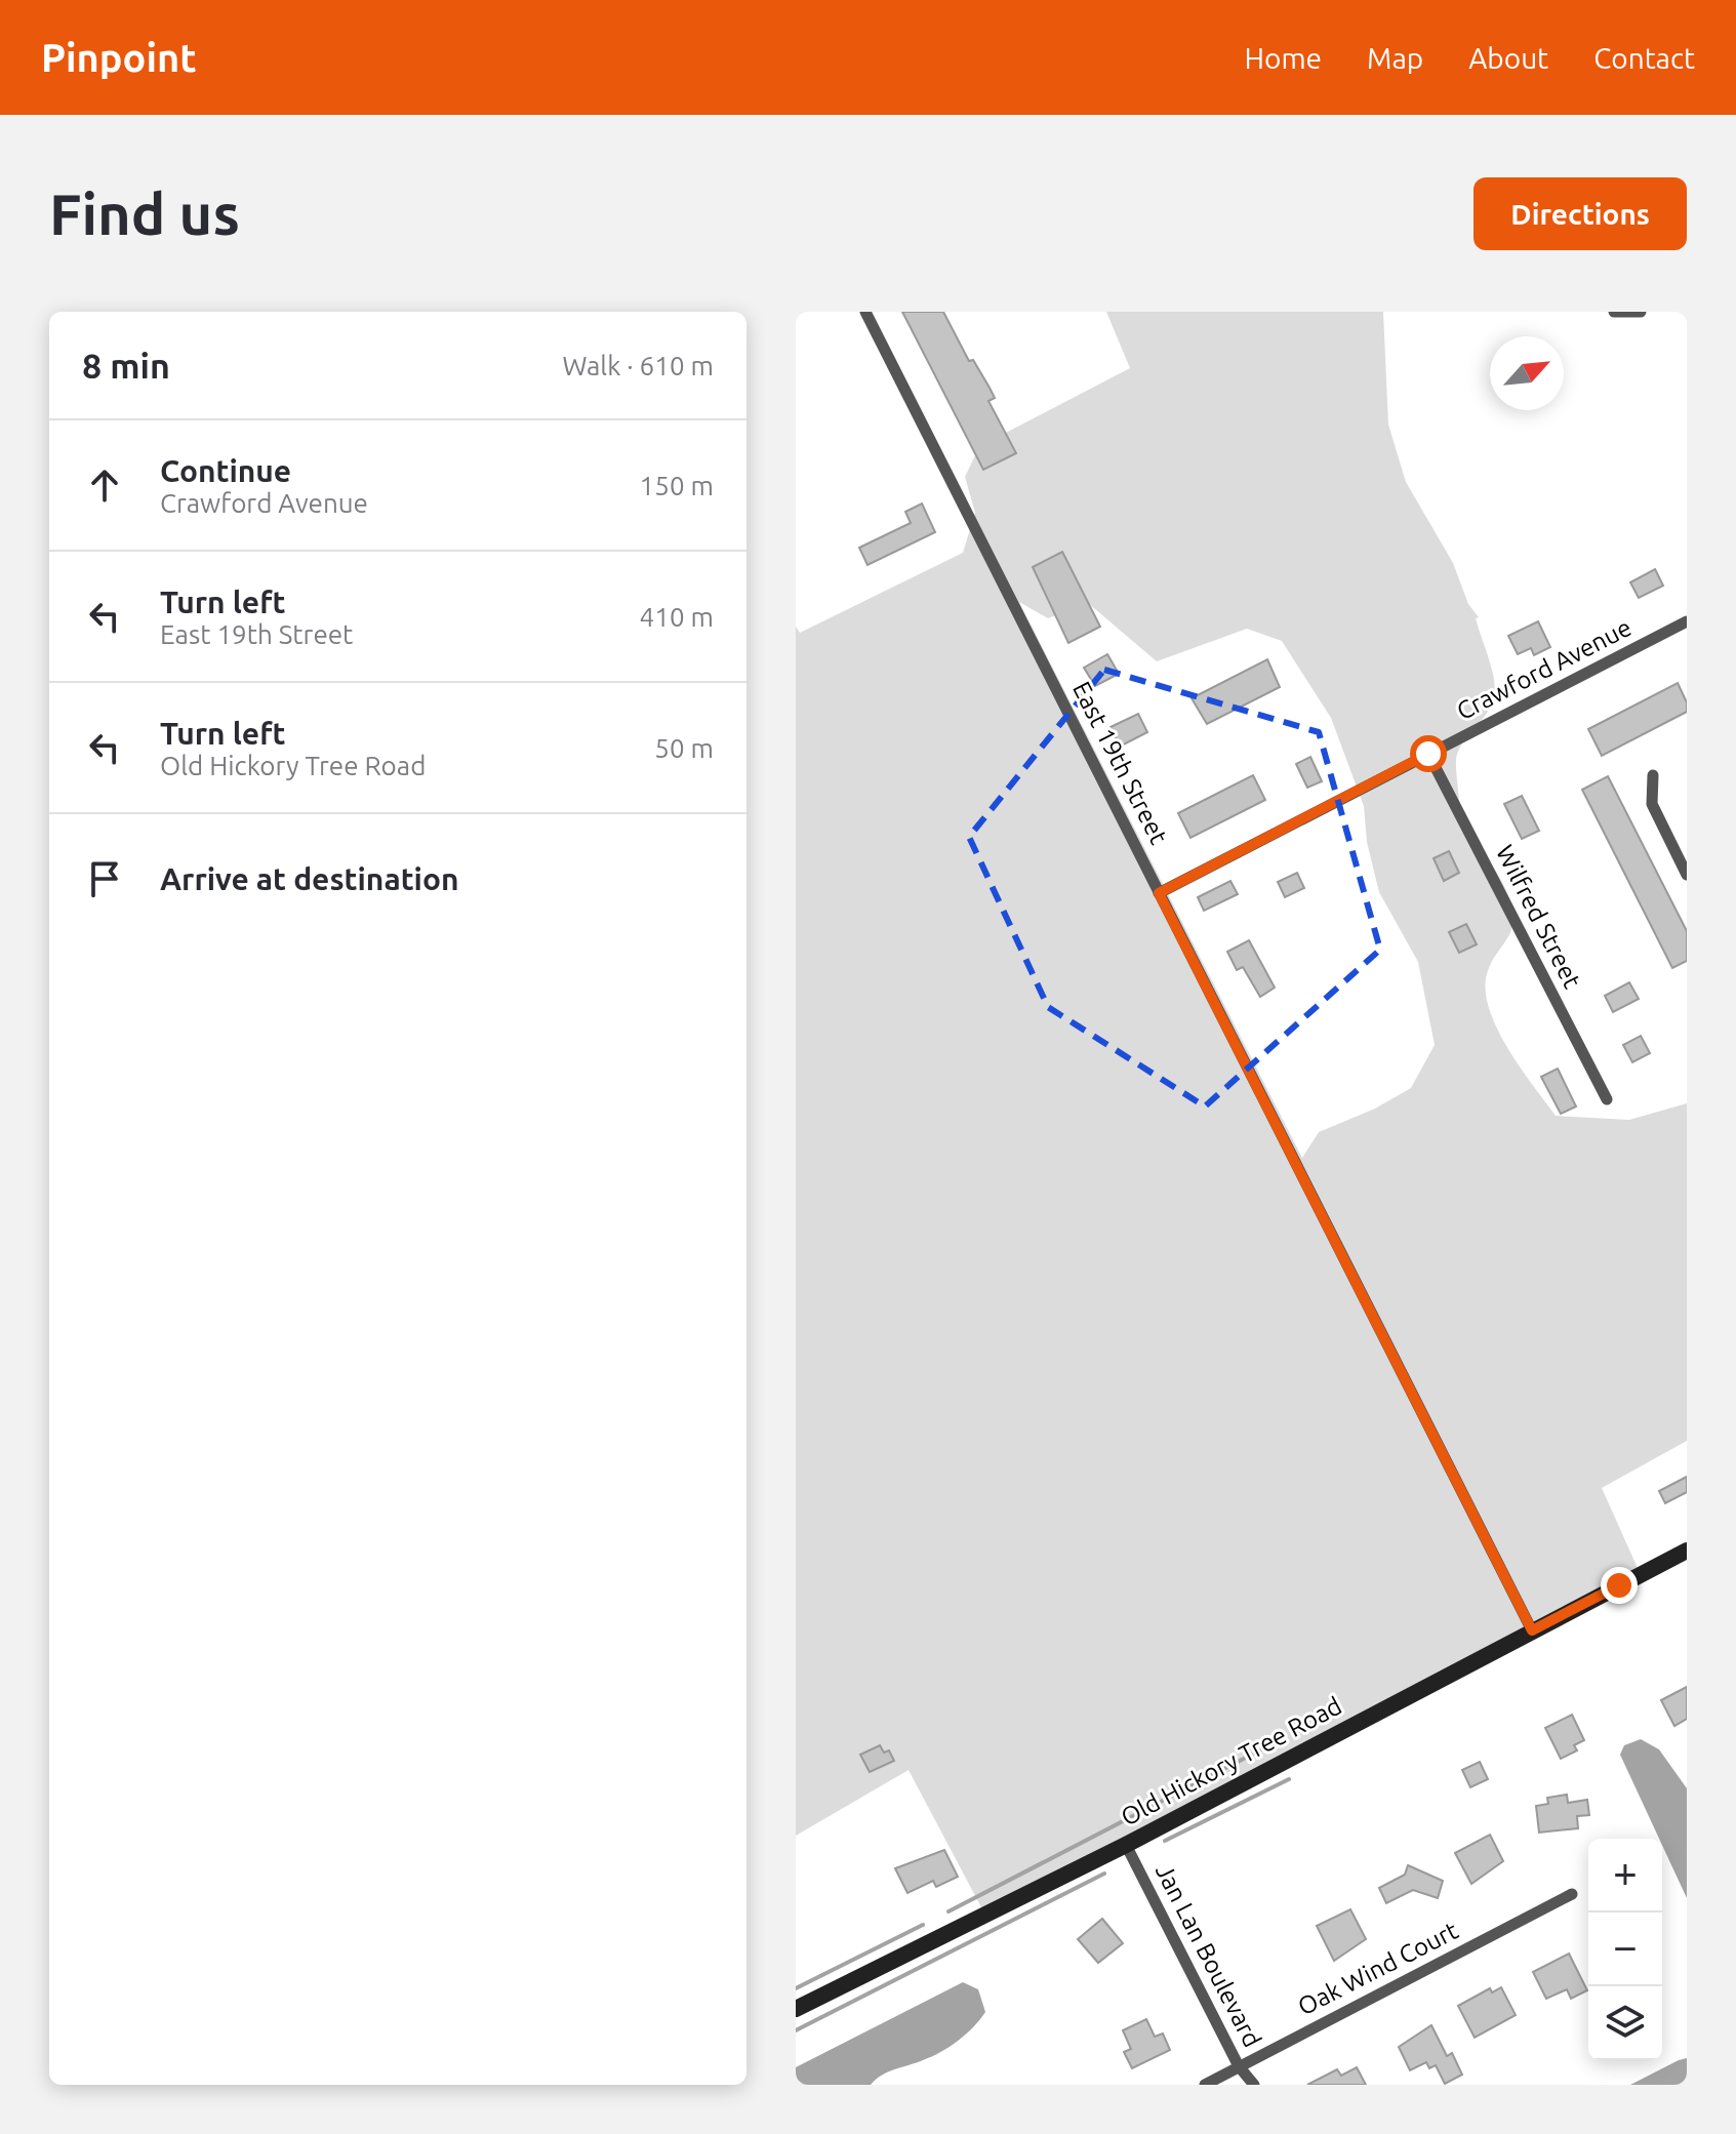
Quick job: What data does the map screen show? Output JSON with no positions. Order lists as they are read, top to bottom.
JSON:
{
  "streets": {
    "street": [
      "Crawford Avenue",
      "East 19th Street",
      "Wilfred Street",
      "Old Hickory Tree Road",
      "Jan Lan Boulevard",
      "Oak Wind Court"
    ]
  },
  "crossings": [
    ["Crawford Avenue", "East 19th Street"],
    ["Crawford Avenue", "Wilfred Street"],
    ["East 19th Street", "Old Hickory Tree Road"],
    ["Old Hickory Tree Road", "Jan Lan Boulevard"],
    ["Jan Lan Boulevard", "Oak Wind Court"]
  ],
  "north": "top right",
  "page": {
    "header": "Pinpoint",
    "nav": [
      "Home",
      "Map",
      "About",
      "Contact"
    ],
    "buttons": "Directions",
    "title": "Find us",
    "heading": ["8 min", "Walk · 610 m"],
    "list": [
      ["Continue", "Crawford Avenue", "150 m"],
      ["Turn left", "East 19th Street", "410 m"],
      ["Turn left", "Old Hickory Tree Road", "50 m"],
      "Arrive at destination"
    ],
    "map_buttons": ["+", "−"]
  }
}
